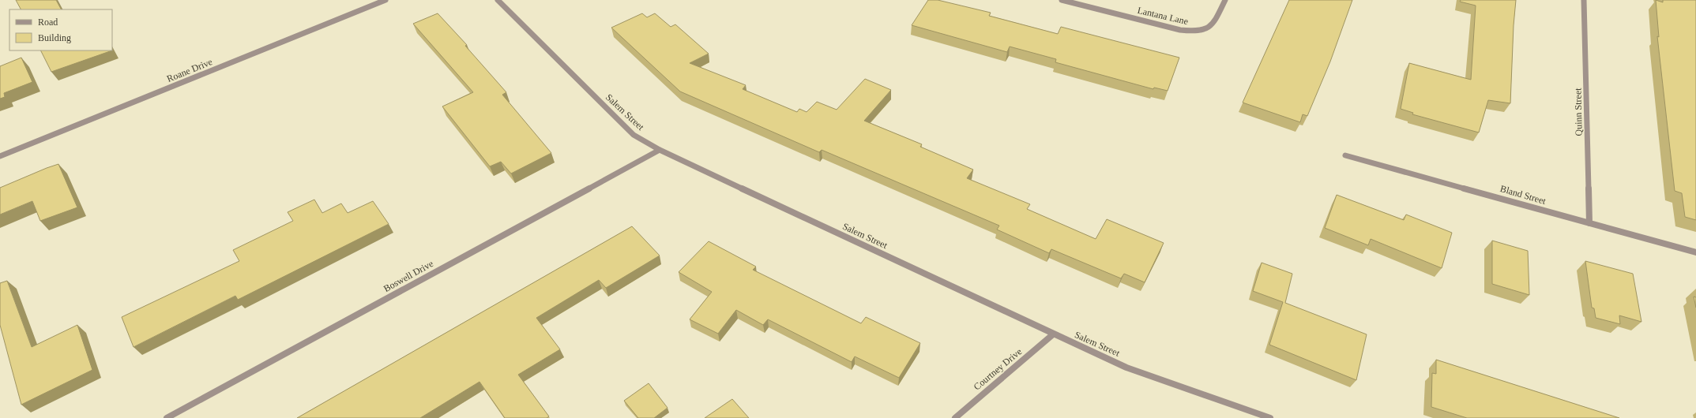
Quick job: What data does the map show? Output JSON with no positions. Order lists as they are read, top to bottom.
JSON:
{
  "streets": {
    "street": [
      "Lantana Lane",
      "Roane Drive",
      "Salem Street",
      "Quinn Street",
      "Bland Street",
      "Boswell Drive",
      "Courtney Drive"
    ]
  },
  "crossings": [
    ["Salem Street", "Boswell Drive"],
    ["Salem Street", "Courtney Drive"],
    ["Quinn Street", "Bland Street"]
  ],
  "legend": ["Road", "Building"]
}
